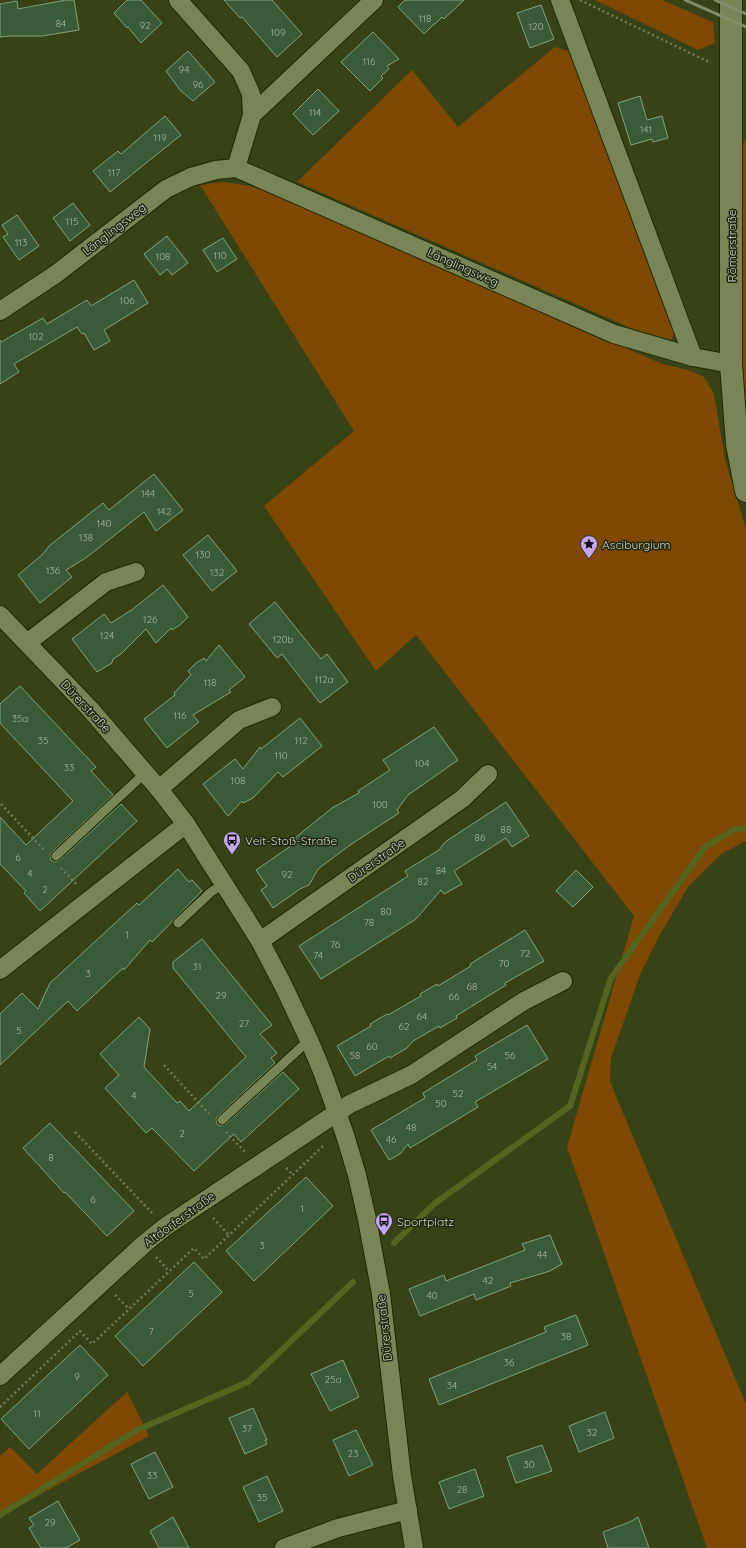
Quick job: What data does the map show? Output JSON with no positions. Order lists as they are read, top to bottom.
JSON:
{
  "streets": {
    "street": [
      "Länglingsweg",
      "Römerstraße",
      "Dürerstraße",
      "Altdorferstraße"
    ]
  },
  "crossings": [
    ["Länglingsweg", "Römerstraße"],
    ["Dürerstraße", "Altdorferstraße"]
  ],
  "places": {
    "place": ["Asciburgium"],
    "bus stop": ["Veit-Stoß-Straße", "Sportplatz"]
  },
  "house_numbers": [
    "118",
    "84",
    "92",
    "120",
    "109",
    "116",
    "94",
    "96",
    "114",
    "141",
    "119",
    "117",
    "115",
    "113",
    "110",
    "108",
    "106",
    "102",
    "144",
    "142",
    "140",
    "138",
    "130",
    "136",
    "132",
    "126",
    "124",
    "120b",
    "112a",
    "118",
    "116",
    "35a",
    "35",
    "112",
    "110",
    "104",
    "33",
    "108",
    "100",
    "88",
    "86",
    "6",
    "84",
    "4",
    "92",
    "82",
    "2",
    "80",
    "78",
    "1",
    "76",
    "72",
    "74",
    "70",
    "31",
    "3",
    "68",
    "29",
    "66",
    "64",
    "27",
    "62",
    "5",
    "60",
    "58",
    "56",
    "54",
    "52",
    "4",
    "50",
    "48",
    "2",
    "46",
    "8",
    "6",
    "1",
    "3",
    "44",
    "42",
    "5",
    "40",
    "7",
    "38",
    "36",
    "9",
    "25a",
    "34",
    "11",
    "37",
    "32",
    "23",
    "30",
    "33",
    "28",
    "35",
    "29"
  ]
}
